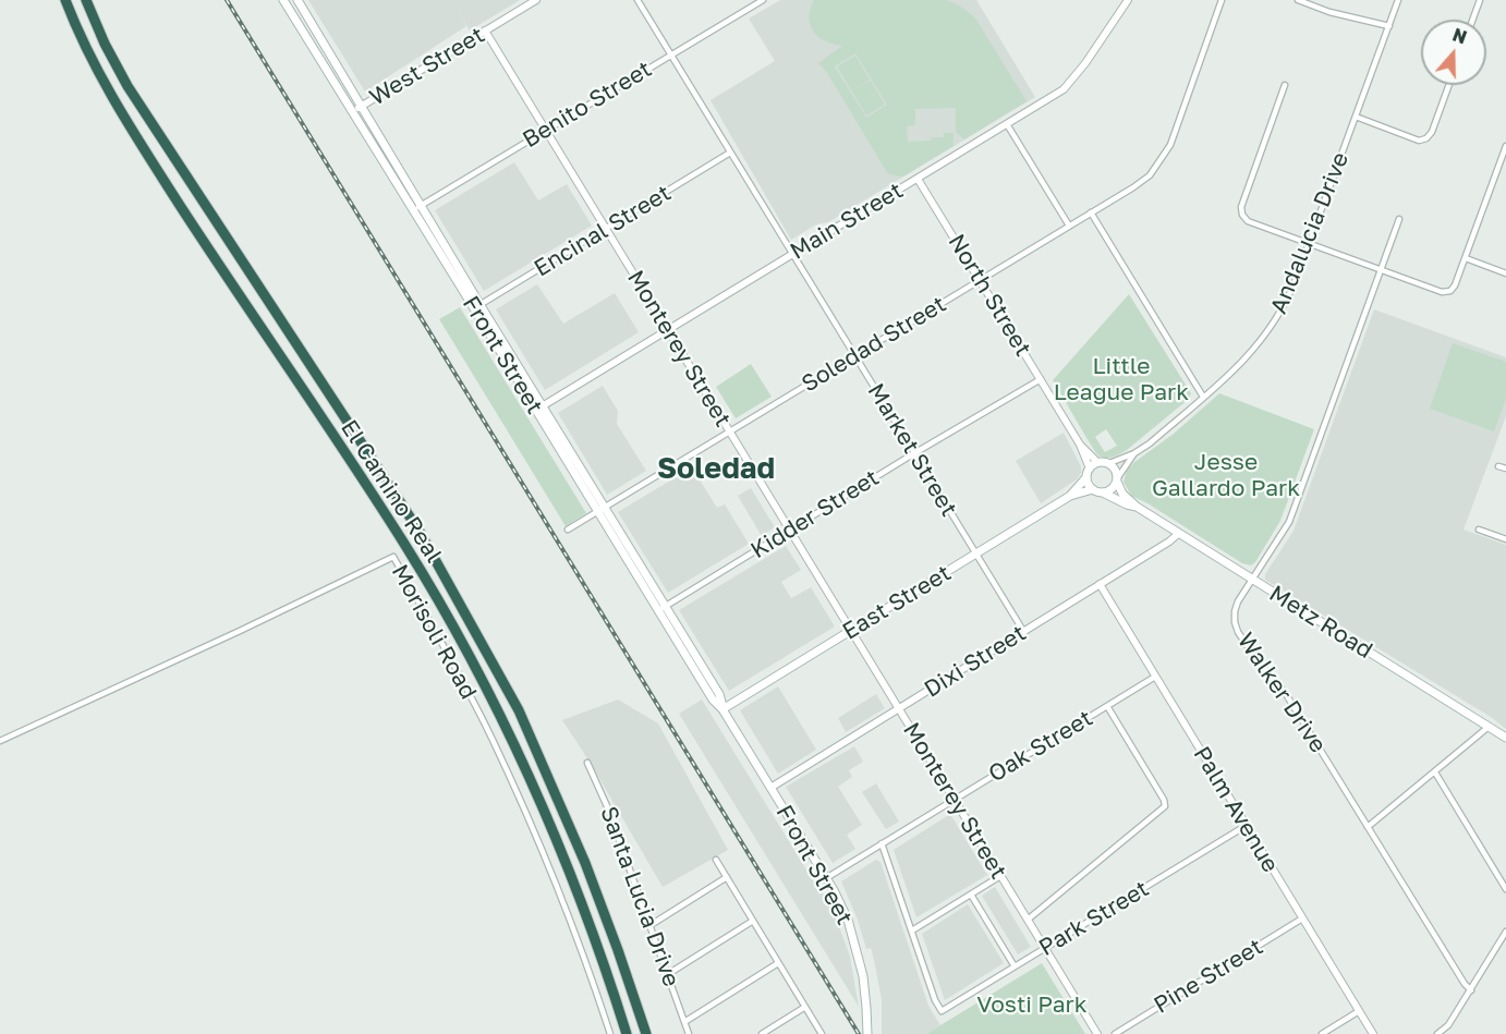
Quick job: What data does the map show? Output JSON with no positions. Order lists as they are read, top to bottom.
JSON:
{
  "streets": {
    "highway": ["El Camino Real"],
    "main road": ["Front Street", "East Street", "Metz Road"],
    "street": [
      "West Street",
      "Benito Street",
      "Main Street",
      "Encinal Street",
      "Andalucia Drive",
      "North Street",
      "Soledad Street",
      "Monterey Street",
      "Market Street",
      "Kidder Street",
      "Morisoli Road",
      "Dixi Street",
      "Walker Drive",
      "Oak Street",
      "Palm Avenue",
      "Santa Lucia Drive",
      "Park Street",
      "Pine Street"
    ]
  },
  "crossings": [
    ["West Street", "Monterey Street"],
    ["West Street", "Front Street"],
    ["Benito Street", "Monterey Street"],
    ["Benito Street", "Front Street"],
    ["Benito Street", "Market Street"],
    ["Main Street", "North Street"],
    ["Main Street", "Monterey Street"],
    ["Main Street", "Front Street"],
    ["Main Street", "Market Street"],
    ["Encinal Street", "Monterey Street"],
    ["Encinal Street", "Front Street"],
    ["Encinal Street", "Market Street"],
    ["Andalucia Drive", "North Street"],
    ["Andalucia Drive", "East Street"],
    ["Andalucia Drive", "Metz Road"],
    ["North Street", "Soledad Street"],
    ["North Street", "Kidder Street"],
    ["North Street", "East Street"],
    ["North Street", "Metz Road"],
    ["Soledad Street", "Monterey Street"],
    ["Soledad Street", "Front Street"],
    ["Soledad Street", "Market Street"],
    ["Monterey Street", "Kidder Street"],
    ["Monterey Street", "East Street"],
    ["Monterey Street", "Dixi Street"],
    ["Monterey Street", "Oak Street"],
    ["Monterey Street", "Park Street"],
    ["Front Street", "Kidder Street"],
    ["Front Street", "East Street"],
    ["Front Street", "Dixi Street"],
    ["Front Street", "Oak Street"],
    ["Market Street", "Kidder Street"],
    ["Market Street", "East Street"],
    ["Market Street", "Dixi Street"],
    ["East Street", "Metz Road"],
    ["Metz Road", "Dixi Street"],
    ["Metz Road", "Walker Drive"],
    ["Dixi Street", "Palm Avenue"],
    ["Oak Street", "Palm Avenue"],
    ["Palm Avenue", "Park Street"],
    ["Palm Avenue", "Pine Street"]
  ],
  "districts": ["Soledad"],
  "parks": ["Little League Park", "Jesse Gallardo Park", "Vosti Park"],
  "north": "top"
}
